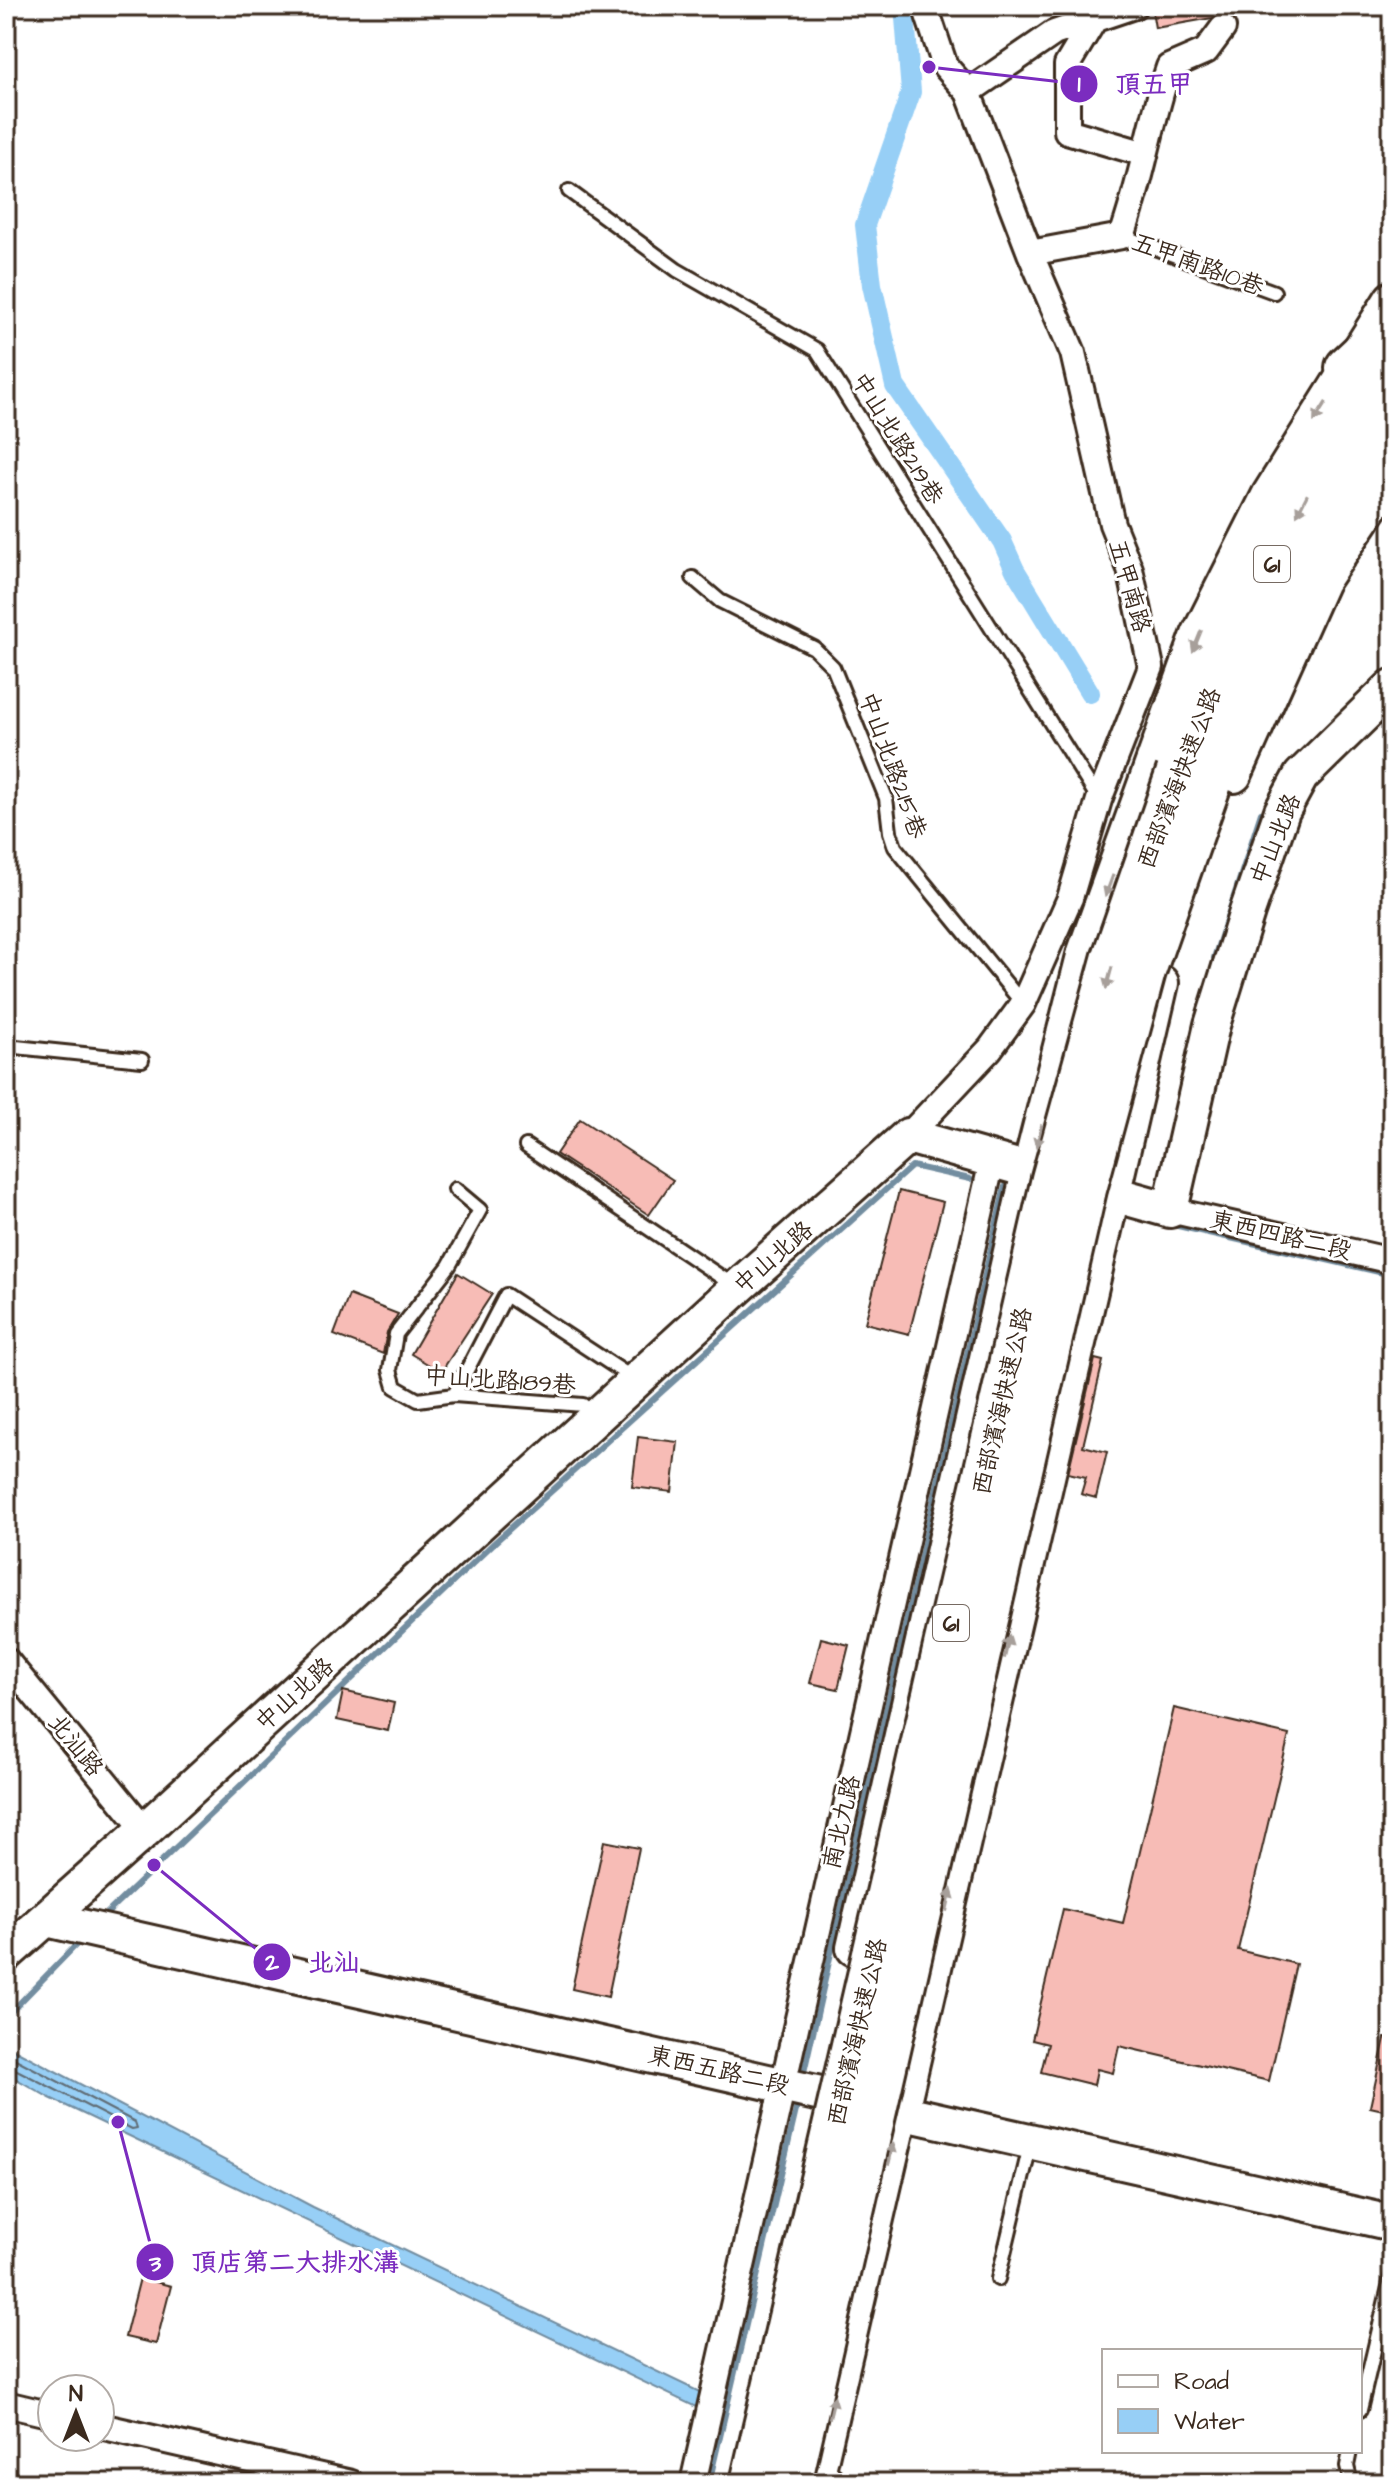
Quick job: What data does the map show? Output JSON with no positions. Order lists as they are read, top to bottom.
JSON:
{
  "streets": {
    "highway": ["61", "西部濱海快速公路"],
    "street": [
      "五甲南路10巷",
      "五甲南路",
      "中山北路",
      "東西四路二段",
      "北汕路",
      "南北九路",
      "東西五路二段"
    ],
    "lane": ["中山北路219巷", "中山北路215巷", "中山北路189巷"]
  },
  "crossings": [
    ["五甲南路10巷", "五甲南路"],
    ["中山北路219巷", "五甲南路"],
    ["五甲南路", "中山北路215巷"],
    ["五甲南路", "中山北路"],
    ["中山北路", "東西四路二段"],
    ["中山北路", "中山北路189巷"],
    ["中山北路", "北汕路"],
    ["中山北路", "東西五路二段"],
    ["南北九路", "東西五路二段"]
  ],
  "places": ["頂五甲", "北汕", "頂店第二大排水溝"],
  "legend": ["Road", "Water"],
  "north": "top"
}
